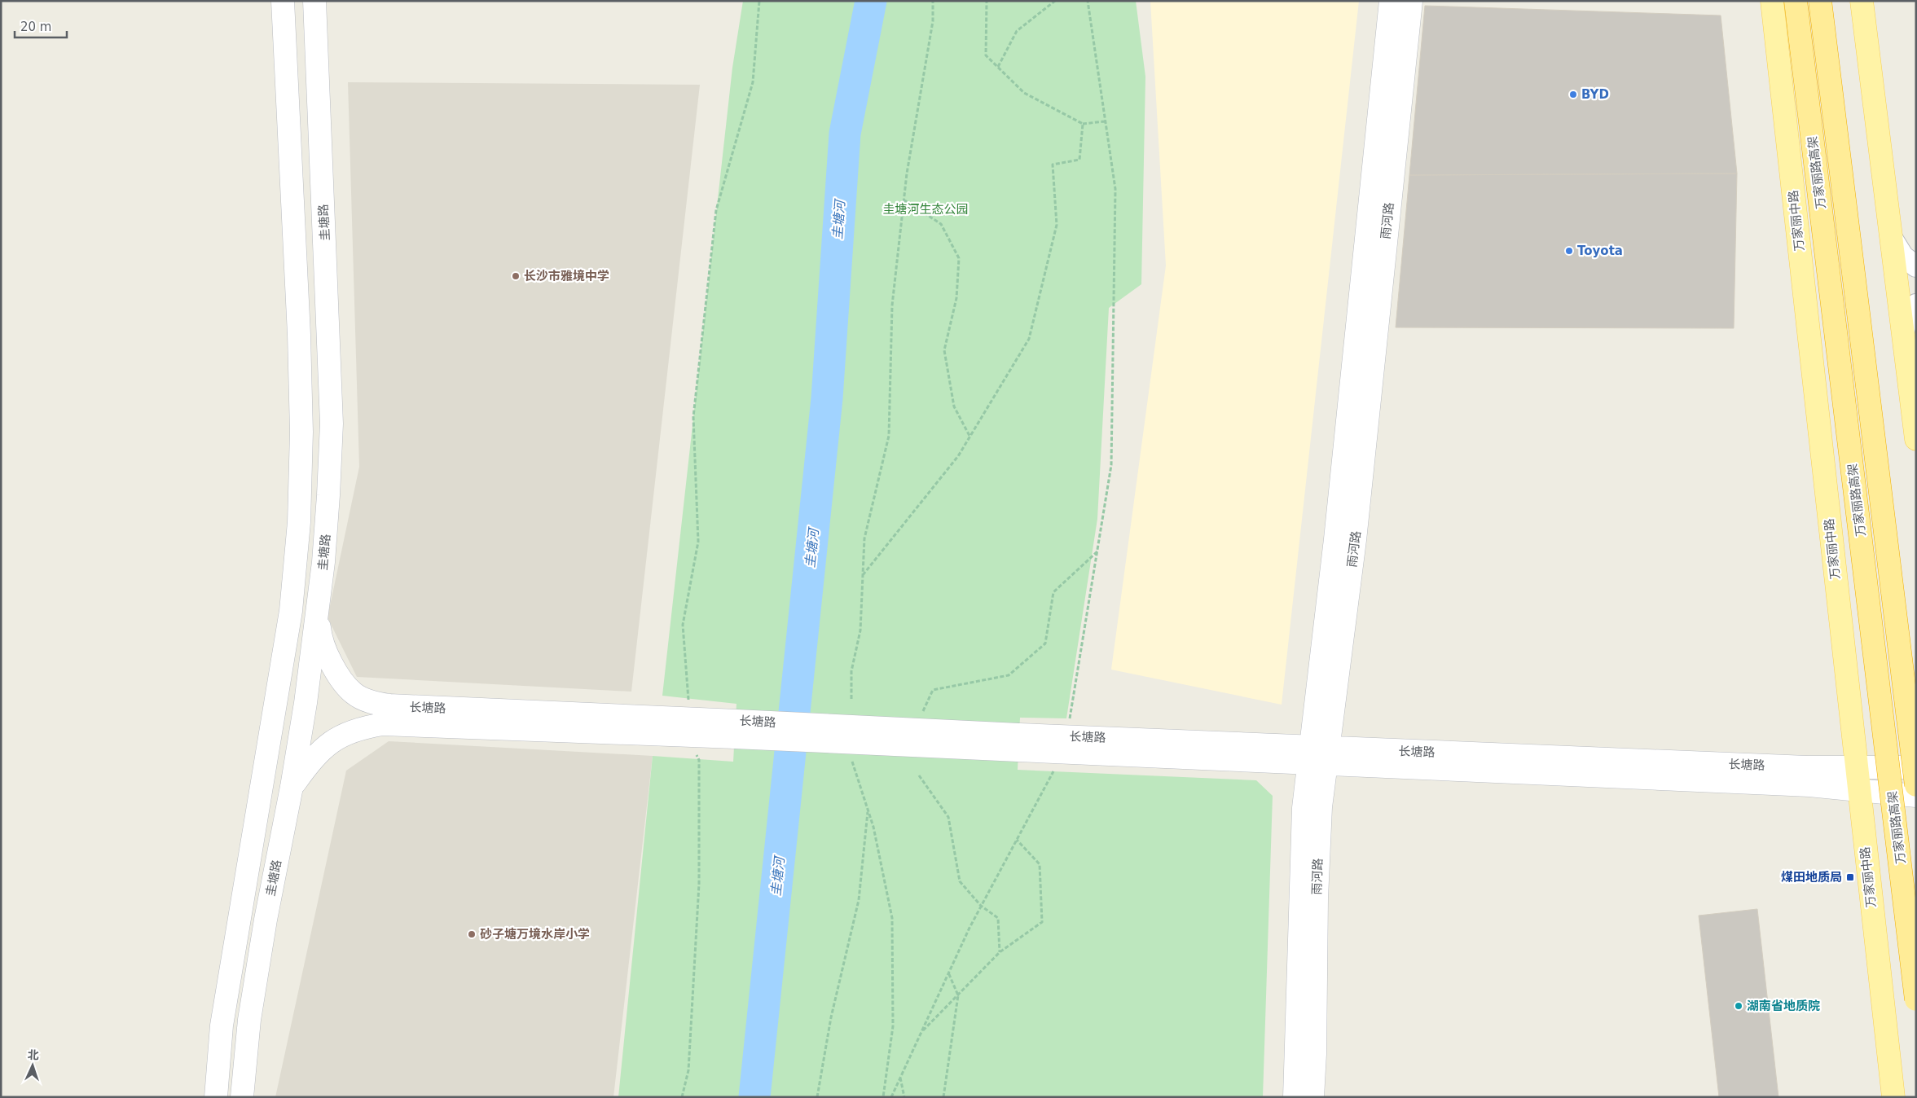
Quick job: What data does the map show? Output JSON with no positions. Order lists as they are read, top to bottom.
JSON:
{
  "streets": {
    "highway": ["万家丽路高架"],
    "main road": [
      "雨河路",
      "万家丽中路",
      "圭塘路",
      "长塘路"
    ]
  },
  "crossings": [
    ["雨河路", "长塘路"],
    ["万家丽中路", "长塘路"],
    ["圭塘路", "长塘路"]
  ],
  "water": ["圭塘河"],
  "parks": ["圭塘河生态公园"],
  "places": {
    "other": [
      "BYD",
      "Toyota",
      "长沙市雅境中学",
      "砂子塘万境水岸小学",
      "湖南省地质院"
    ],
    "transit": ["煤田地质局"]
  },
  "scale_bar": "20 m",
  "north": "top"
}
